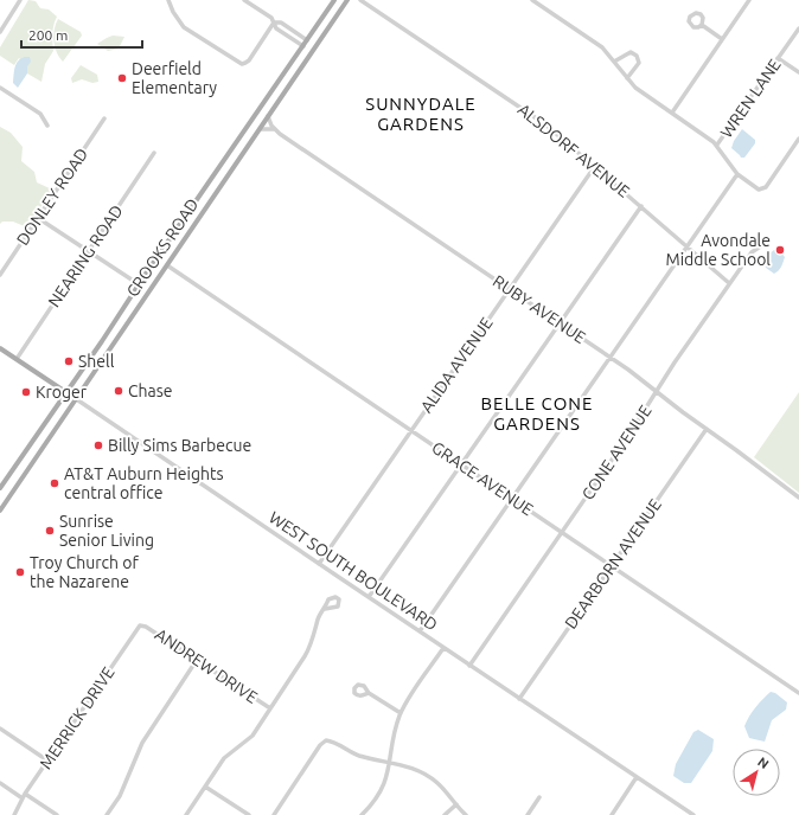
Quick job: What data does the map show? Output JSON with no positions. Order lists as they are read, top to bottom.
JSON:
{
  "streets": {
    "main road": ["CROOKS ROAD", "WEST SOUTH BOULEVARD"],
    "street": [
      "WREN LANE",
      "ALSDORF AVENUE",
      "DONLEY ROAD",
      "NEARING ROAD",
      "RUBY AVENUE",
      "ALIDA AVENUE",
      "CONE AVENUE",
      "GRACE AVENUE",
      "DEARBORN AVENUE",
      "ANDREW DRIVE",
      "MERRICK DRIVE"
    ]
  },
  "crossings": [
    ["ALSDORF AVENUE", "ALIDA AVENUE"],
    ["ALSDORF AVENUE", "CONE AVENUE"],
    ["CROOKS ROAD", "GRACE AVENUE"],
    ["CROOKS ROAD", "WEST SOUTH BOULEVARD"],
    ["NEARING ROAD", "WEST SOUTH BOULEVARD"],
    ["RUBY AVENUE", "ALIDA AVENUE"],
    ["RUBY AVENUE", "CONE AVENUE"],
    ["RUBY AVENUE", "DEARBORN AVENUE"],
    ["ALIDA AVENUE", "GRACE AVENUE"],
    ["ALIDA AVENUE", "WEST SOUTH BOULEVARD"],
    ["CONE AVENUE", "GRACE AVENUE"],
    ["CONE AVENUE", "WEST SOUTH BOULEVARD"],
    ["GRACE AVENUE", "DEARBORN AVENUE"],
    ["DEARBORN AVENUE", "WEST SOUTH BOULEVARD"],
    ["ANDREW DRIVE", "MERRICK DRIVE"]
  ],
  "districts": ["SUNNYDALE GARDENS", "BELLE CONE GARDENS"],
  "places": [
    "Deerfield Elementary",
    "Avondale Middle School",
    "Shell",
    "Chase",
    "Kroger",
    "Billy Sims Barbecue",
    "AT&T Auburn Heights central office",
    "Sunrise Senior Living",
    "Troy Church of the Nazarene"
  ],
  "scale_bar": "200 m",
  "north": "top right"
}
